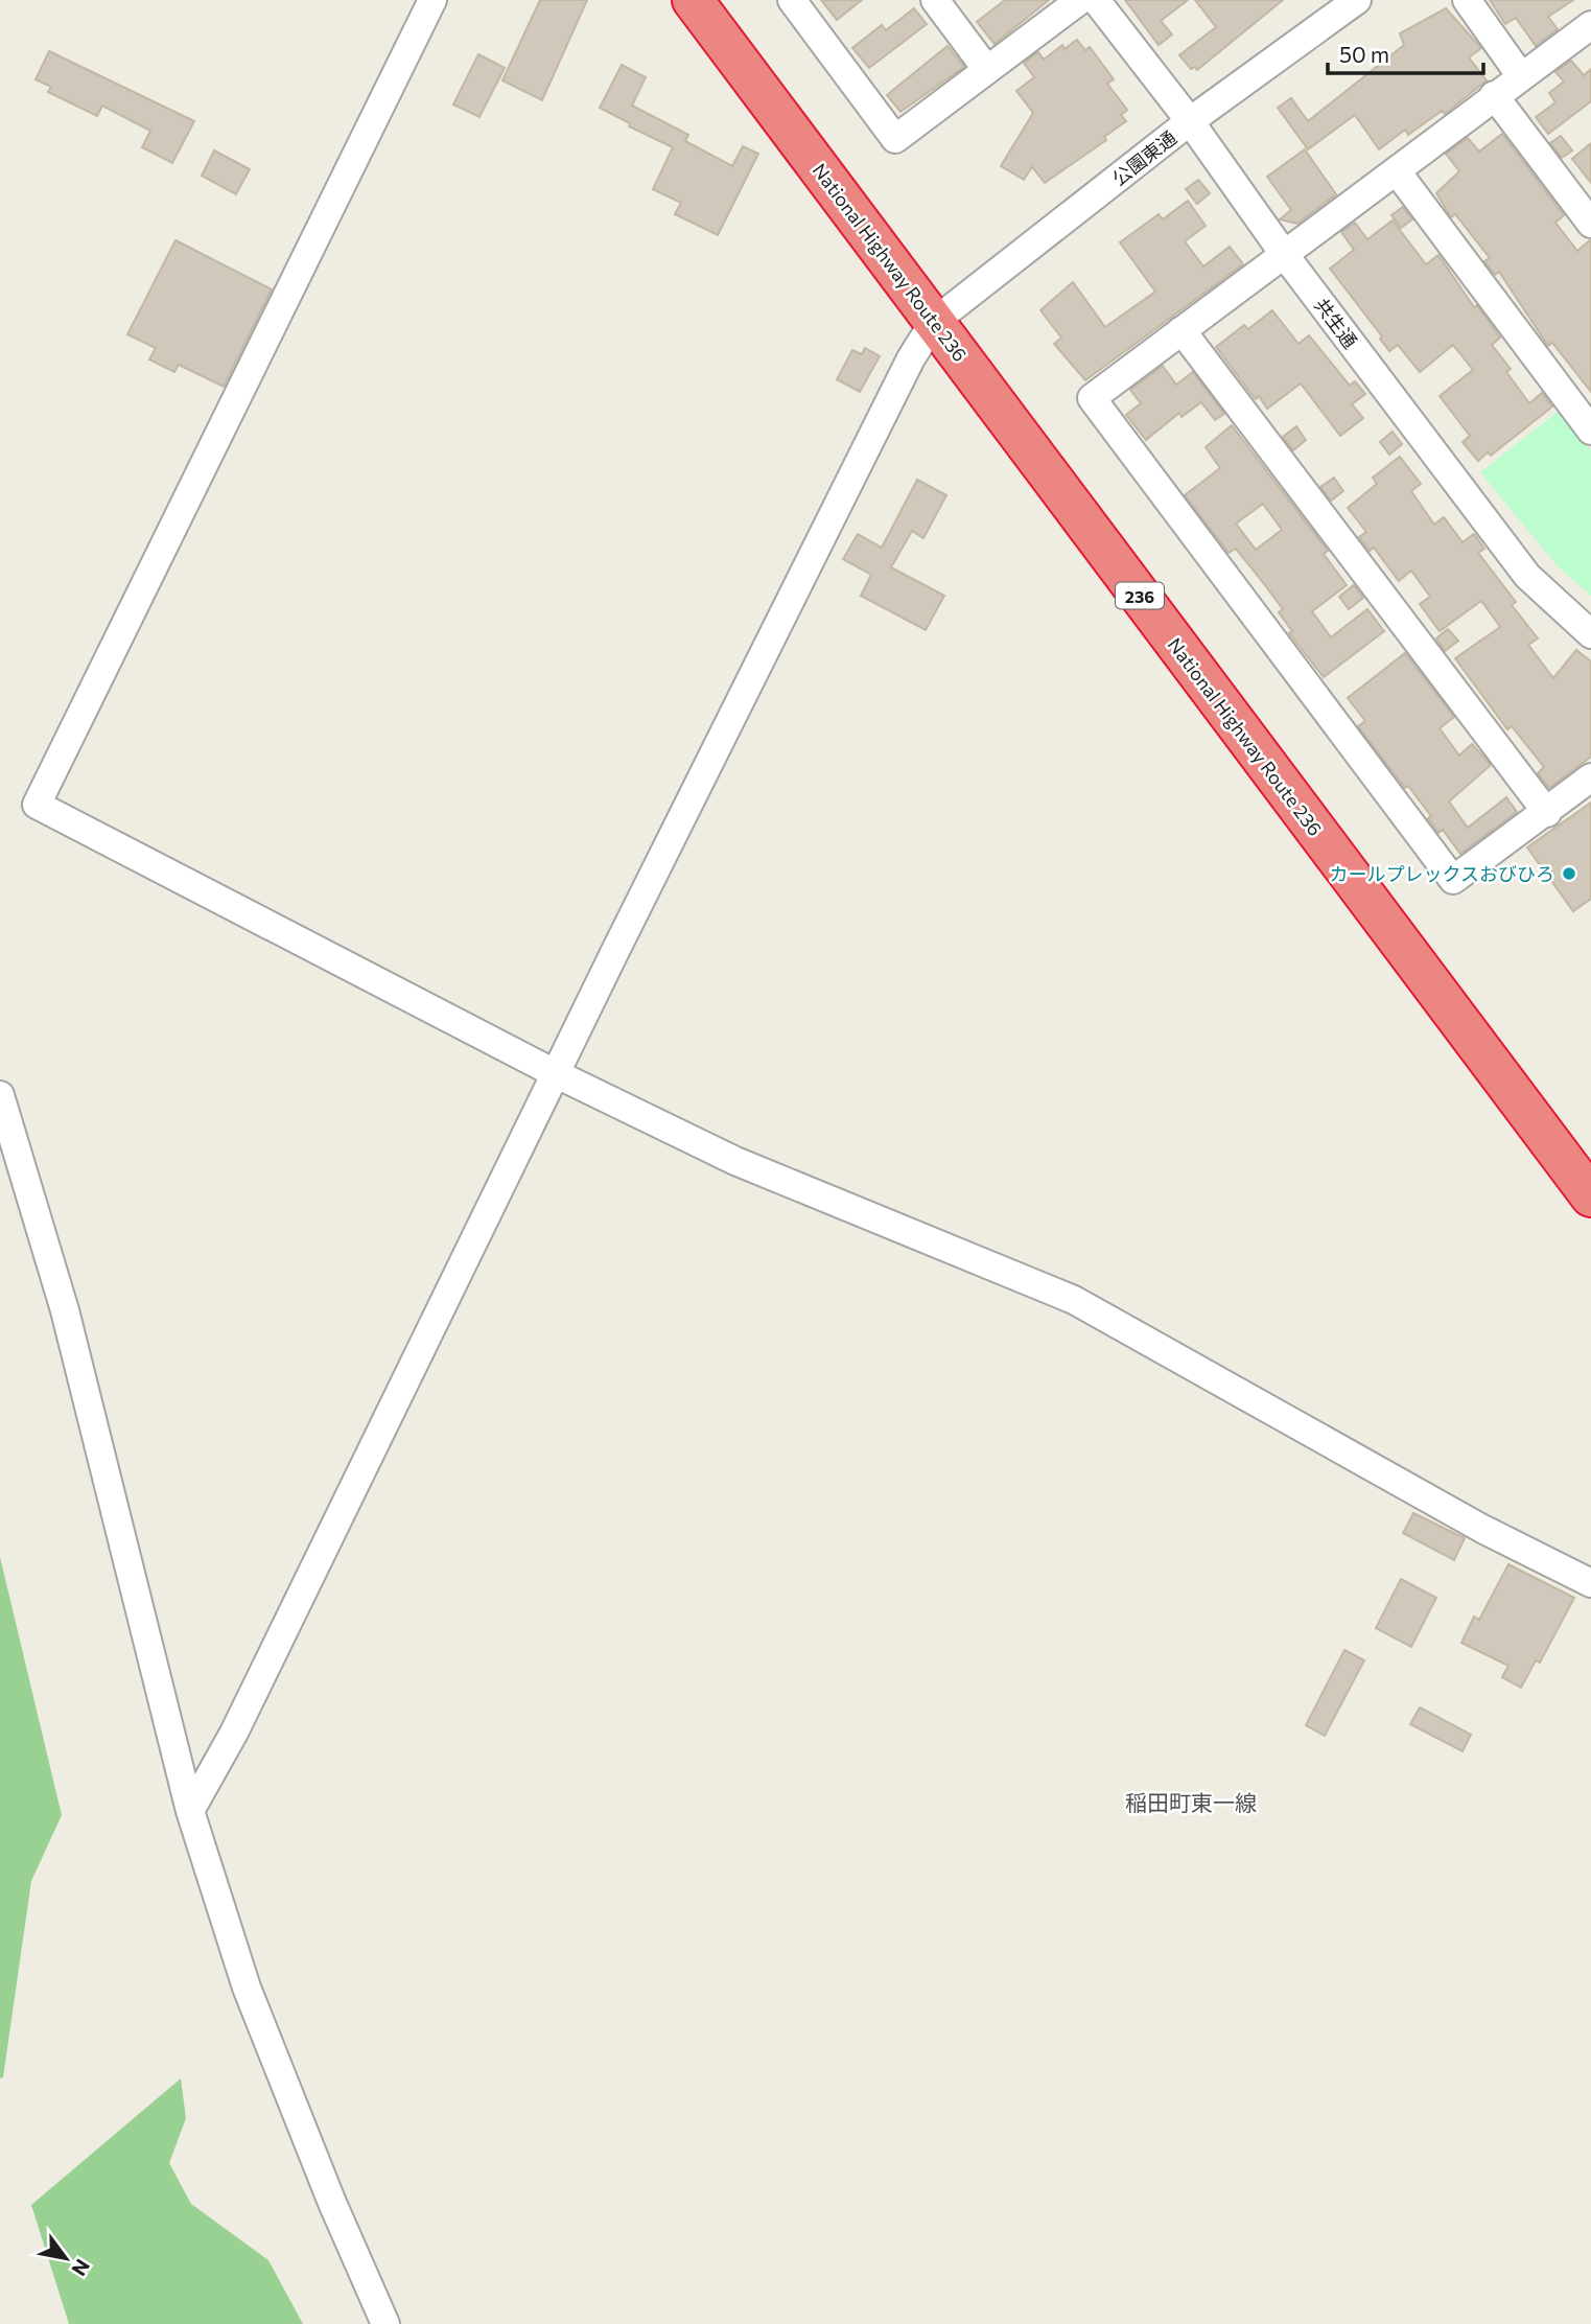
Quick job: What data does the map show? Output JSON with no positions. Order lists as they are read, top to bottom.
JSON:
{
  "streets": {
    "highway": ["National Highway Route 236", "236"],
    "street": ["公園東通", "共生通"]
  },
  "crossings": [
    ["公園東通", "National Highway Route 236"],
    ["公園東通", "共生通"]
  ],
  "districts": ["稲田町東一線"],
  "places": ["カールプレックスおびひろ"],
  "scale_bar": "50 m",
  "north": "bottom right"
}
